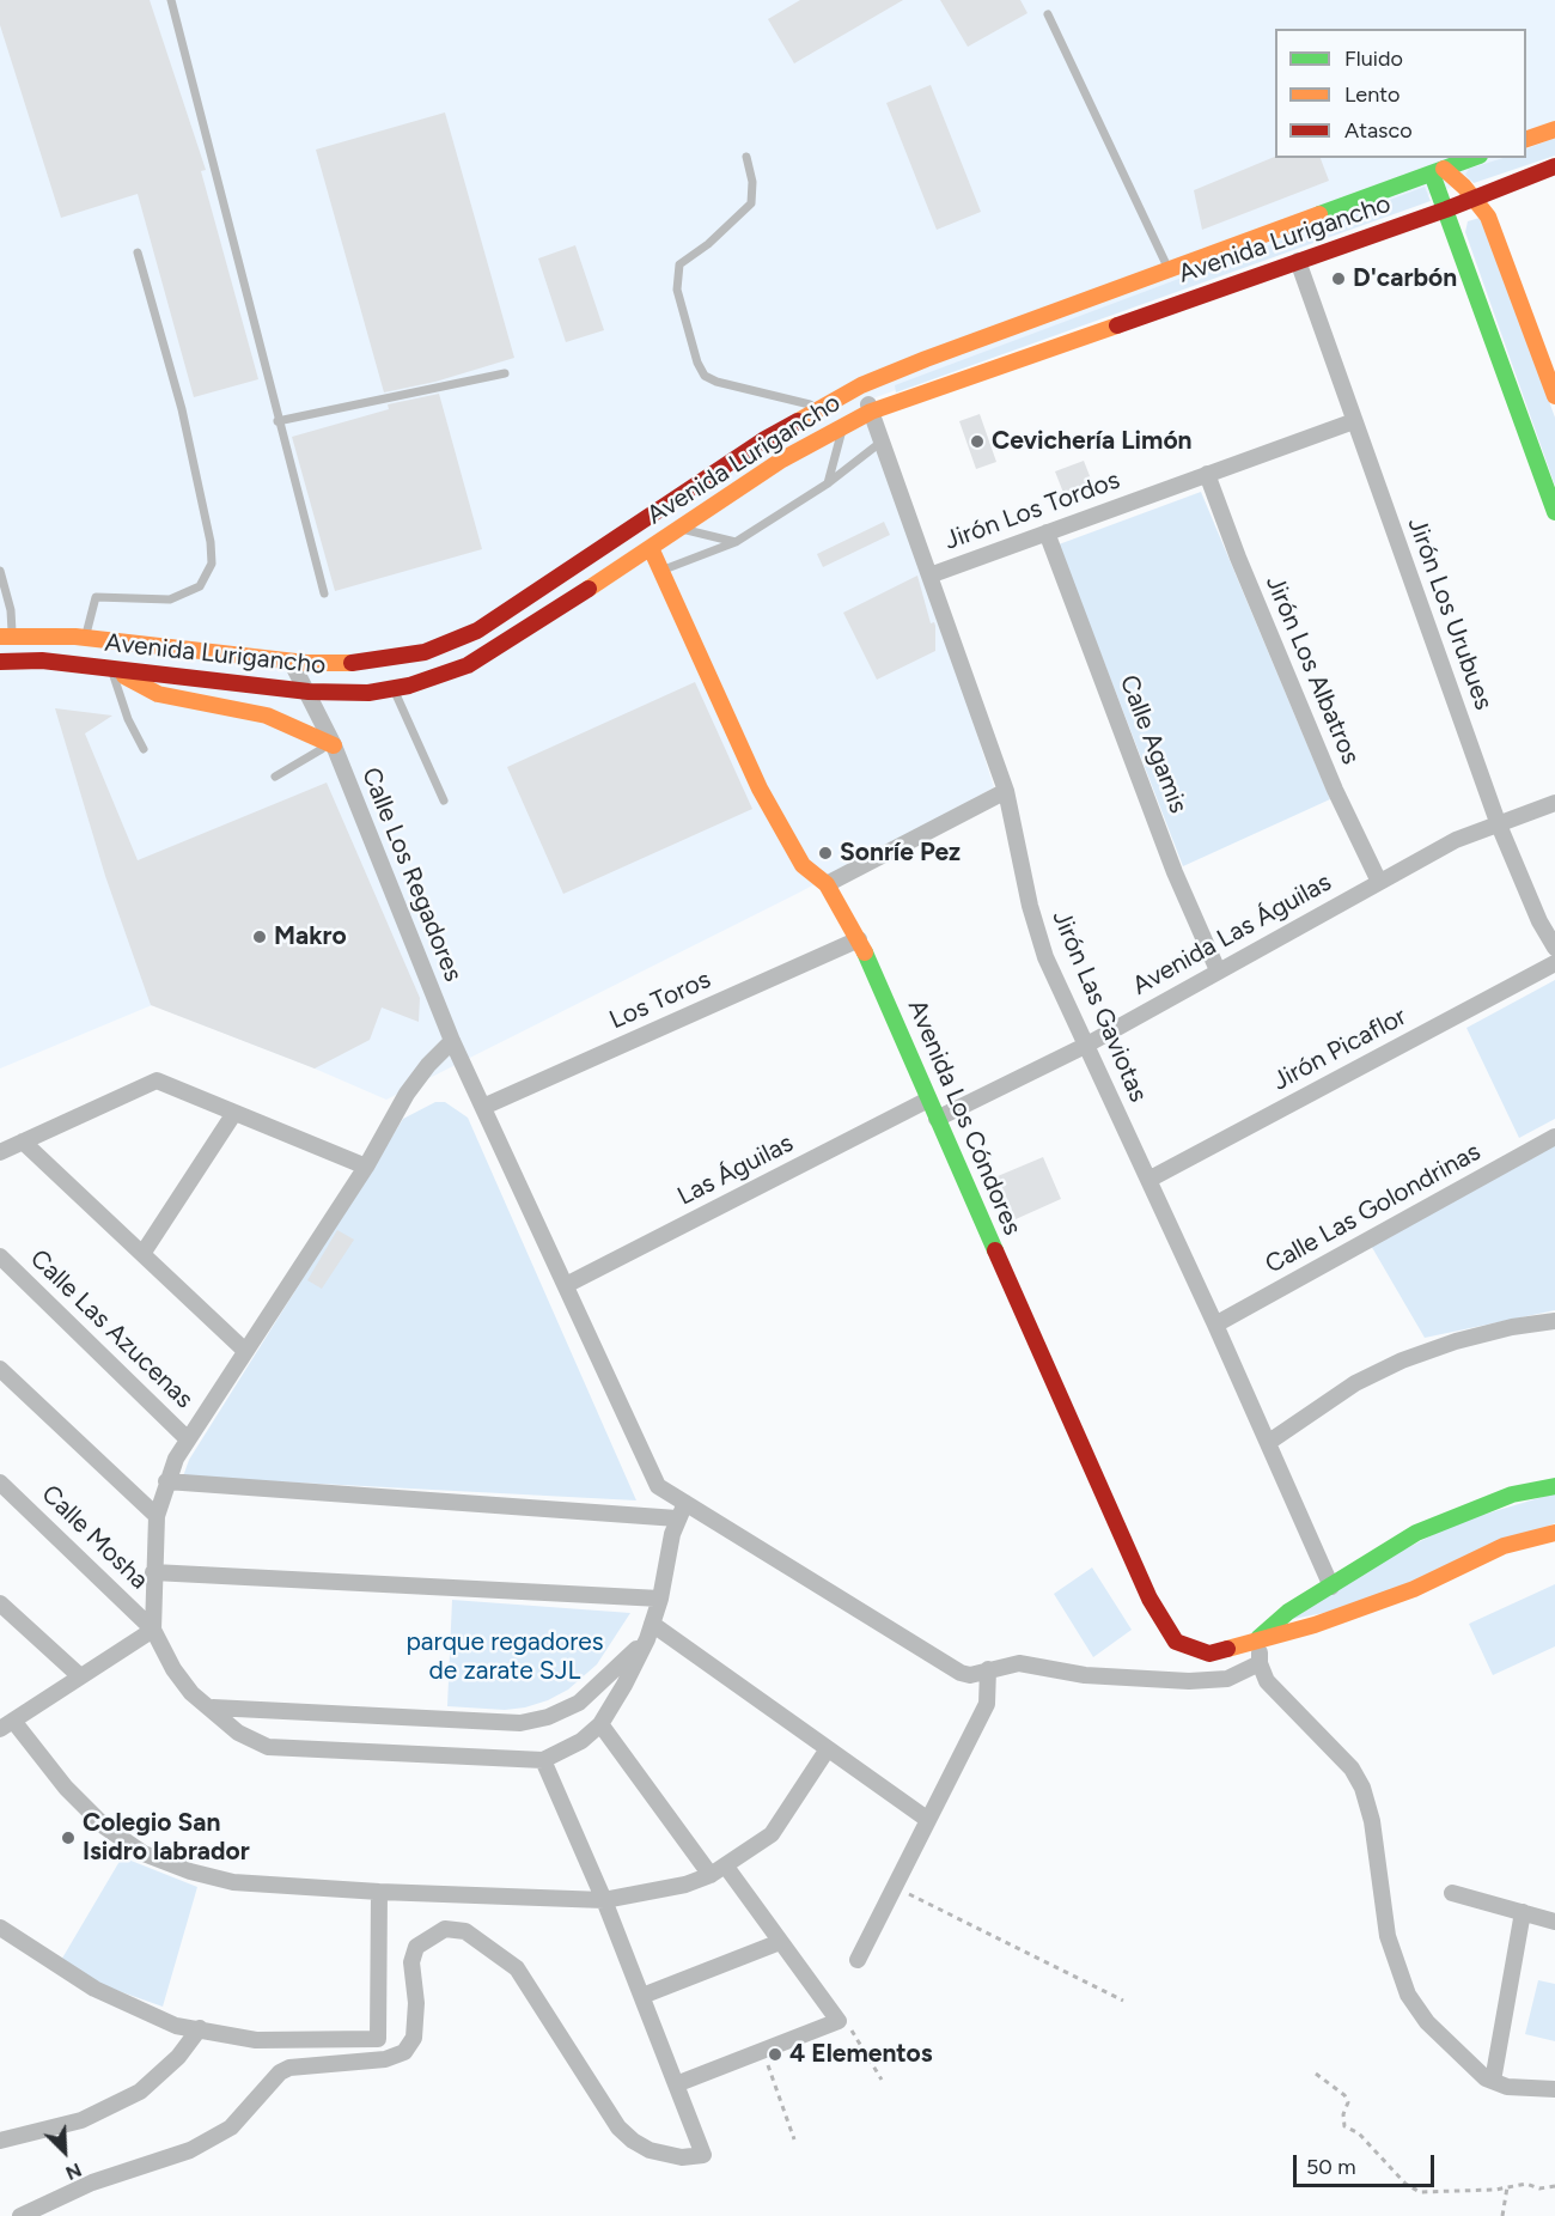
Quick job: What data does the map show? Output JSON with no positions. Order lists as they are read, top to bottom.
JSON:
{
  "streets": {
    "main road": ["Avenida Lurigancho", "Avenida Los Cóndores"],
    "street": [
      "Jirón Los Tordos",
      "Jirón Los Urubues",
      "Jirón Los Albatros",
      "Calle Agamis",
      "Calle Los Regadores",
      "Avenida Las Águilas",
      "Los Toros",
      "Jirón Las Gaviotas",
      "Jirón Picaflor",
      "Las Águilas",
      "Calle Las Golondrinas",
      "Calle Las Azucenas",
      "Calle Mosha"
    ]
  },
  "crossings": [
    ["Avenida Lurigancho", "Jirón Los Urubues"],
    ["Avenida Lurigancho", "Calle Los Regadores"],
    ["Avenida Lurigancho", "Jirón Las Gaviotas"],
    ["Avenida Lurigancho", "Avenida Los Cóndores"],
    ["Jirón Los Tordos", "Jirón Los Urubues"],
    ["Jirón Los Tordos", "Jirón Los Albatros"],
    ["Jirón Los Tordos", "Calle Agamis"],
    ["Jirón Los Tordos", "Jirón Las Gaviotas"],
    ["Jirón Los Urubues", "Avenida Las Águilas"],
    ["Jirón Los Albatros", "Avenida Las Águilas"],
    ["Calle Agamis", "Avenida Las Águilas"],
    ["Calle Los Regadores", "Los Toros"],
    ["Calle Los Regadores", "Las Águilas"],
    ["Avenida Las Águilas", "Jirón Las Gaviotas"],
    ["Avenida Las Águilas", "Avenida Los Cóndores"],
    ["Los Toros", "Avenida Los Cóndores"],
    ["Jirón Las Gaviotas", "Jirón Picaflor"],
    ["Jirón Las Gaviotas", "Calle Las Golondrinas"],
    ["Avenida Los Cóndores", "Las Águilas"]
  ],
  "parks": ["parque regadores de zarate SJL"],
  "places": [
    "D'carbón",
    "Cevichería Limón",
    "Sonríe Pez",
    "Makro",
    "Colegio San Isidro labrador",
    "4 Elementos"
  ],
  "legend": ["Fluido", "Lento", "Atasco"],
  "scale_bar": "50 m",
  "north": "bottom right"
}
